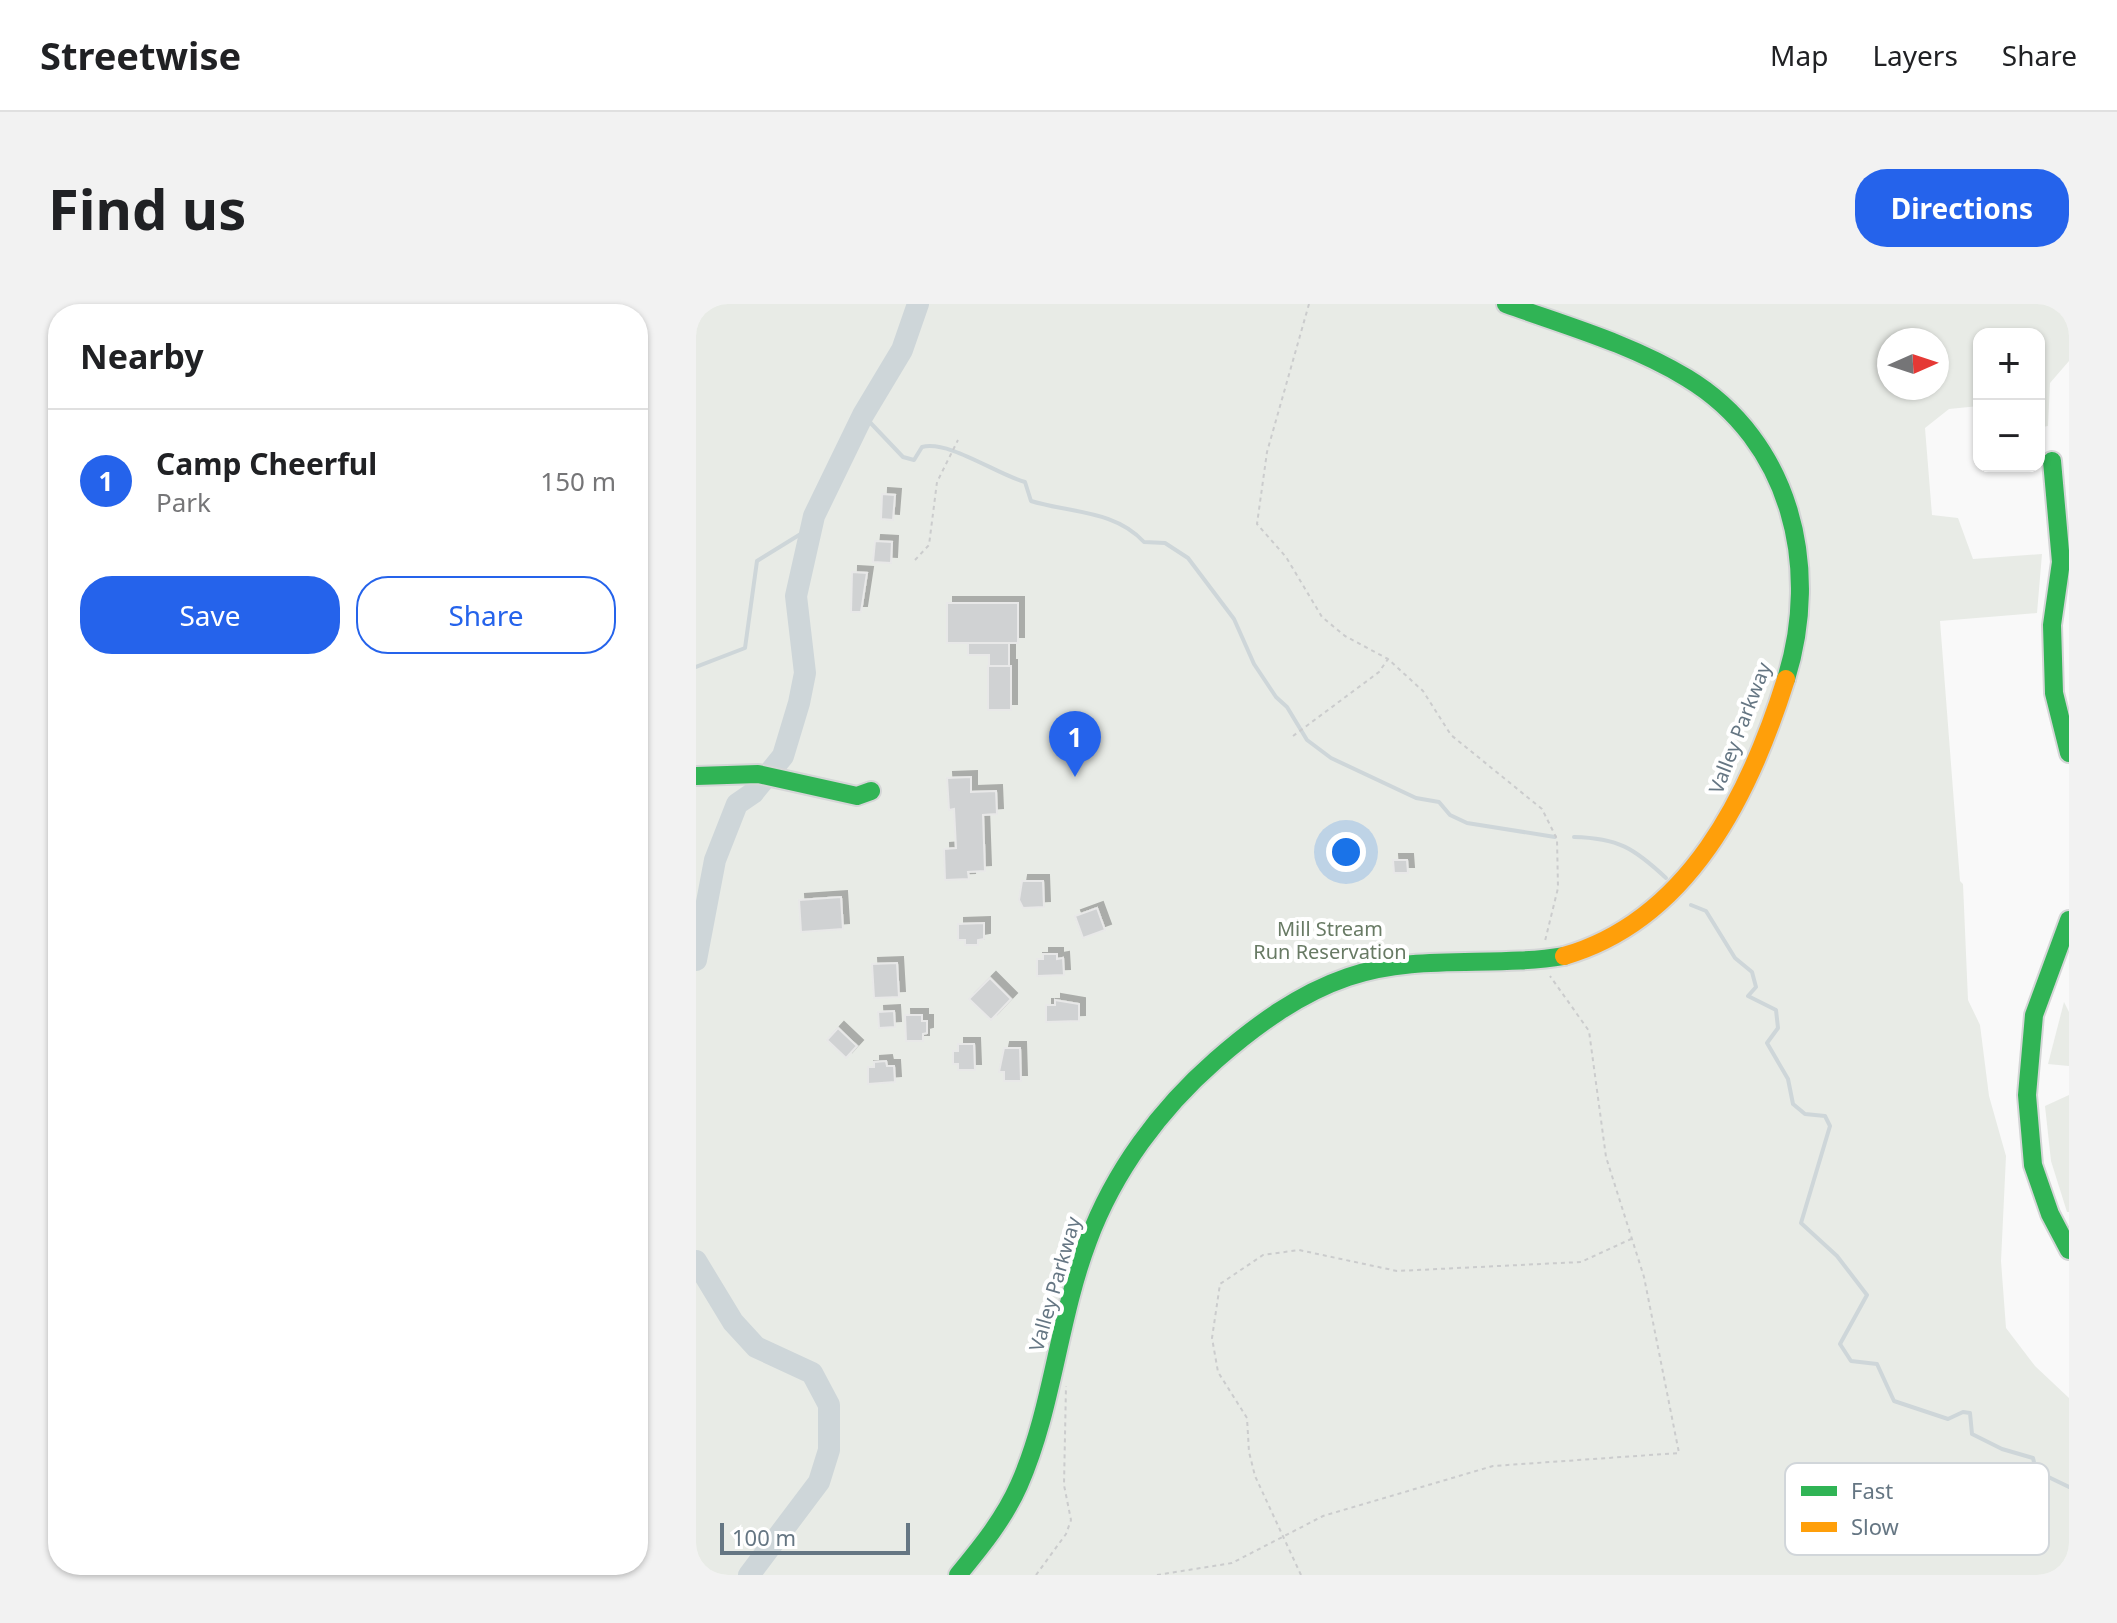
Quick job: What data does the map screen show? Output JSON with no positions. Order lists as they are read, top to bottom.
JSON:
{
  "streets": {
    "street": ["Valley Parkway"]
  },
  "parks": ["Mill Stream Run Reservation"],
  "legend": ["Fast", "Slow"],
  "scale_bar": "100 m",
  "north": "right",
  "page": {
    "header": "Streetwise",
    "nav": ["Map", "Layers", "Share"],
    "buttons": [
      "Directions",
      ["Save", "Share"]
    ],
    "title": "Find us",
    "heading": "Nearby",
    "map_buttons": ["+", "−"],
    "list": [
      {
        "mark": "1",
        "name": "Camp Cheerful",
        "note": "Park",
        "value": "150 m"
      }
    ],
    "pins": "1",
    "scale": "100 m"
  }
}
